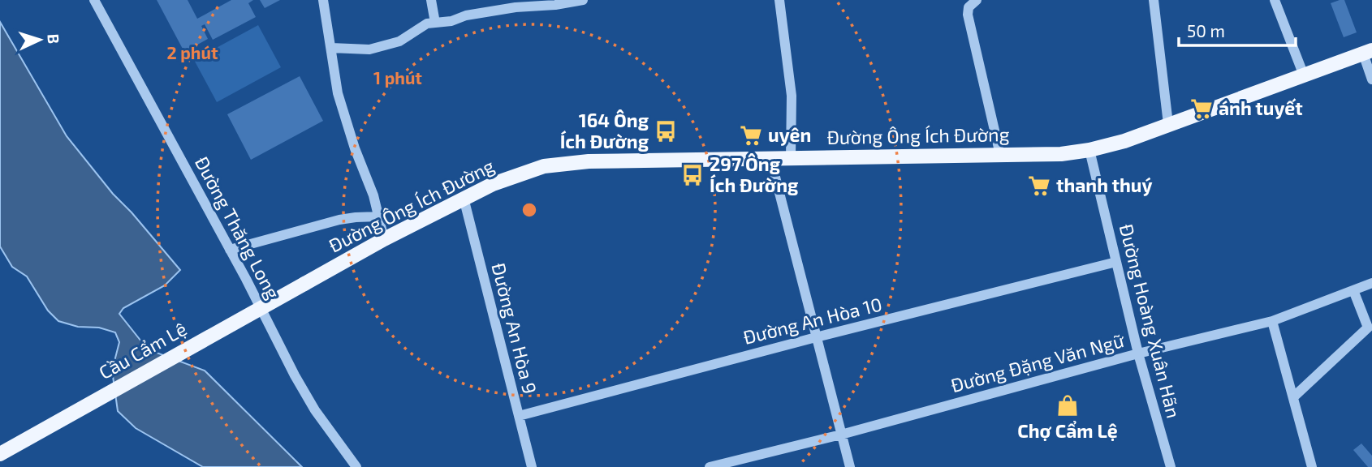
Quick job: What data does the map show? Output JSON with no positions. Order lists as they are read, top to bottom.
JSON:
{
  "streets": {
    "main road": ["Đường Ông Ích Đường", "Cầu Cẩm Lệ"],
    "street": [
      "Đường Thăng Long",
      "Đường An Hòa 10",
      "Đường Hoàng Xuân Hãn",
      "Đường An Hòa 9",
      "Đường Đặng Văn Ngữ"
    ]
  },
  "crossings": [
    ["Đường Ông Ích Đường", "Đường Hoàng Xuân Hãn"],
    ["Đường Ông Ích Đường", "Đường An Hòa 9"],
    ["Đường Ông Ích Đường", "Cầu Cẩm Lệ"],
    ["Đường An Hòa 10", "Đường Hoàng Xuân Hãn"],
    ["Đường An Hòa 10", "Đường An Hòa 9"],
    ["Đường Hoàng Xuân Hãn", "Đường Đặng Văn Ngữ"]
  ],
  "places": {
    "supermarket": ["ánh tuyết", "uyên", "thanh thuý"],
    "bus stop": ["164 Ông Ích Đường", "297 Ông Ích Đường"],
    "shop": ["Chợ Cẩm Lệ"]
  },
  "scale_bar": "50 m",
  "north": "right",
  "rings": ["2 phút", "1 phút"]
}
